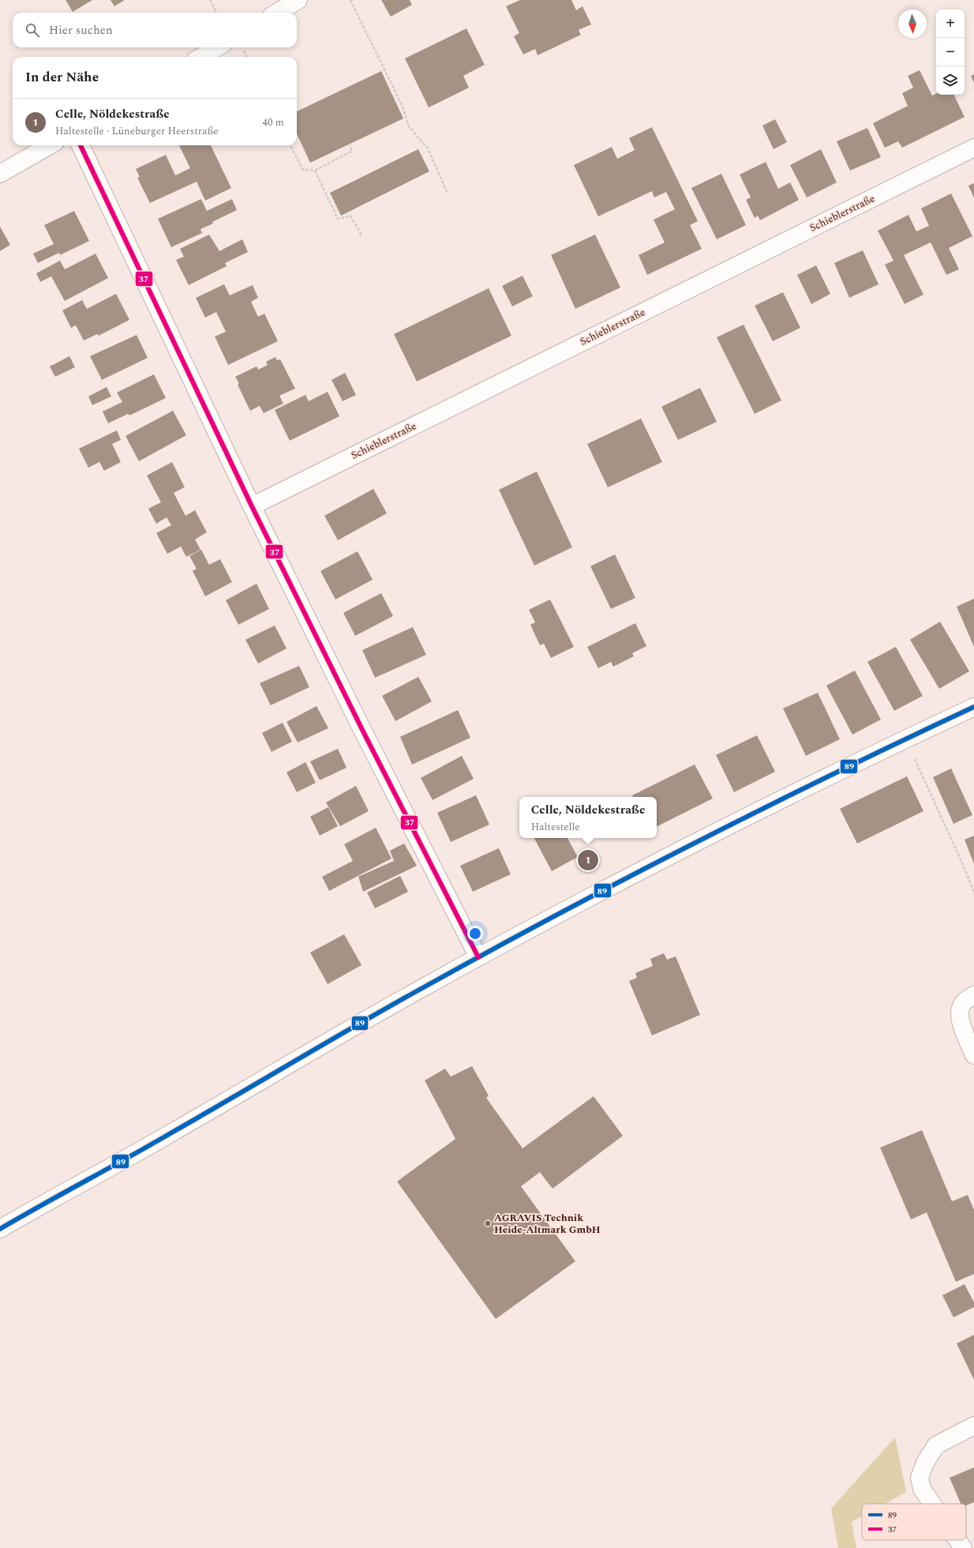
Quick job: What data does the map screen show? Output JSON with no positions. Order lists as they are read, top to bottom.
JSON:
{
  "streets": {
    "street": ["Schieblerstraße"]
  },
  "places": ["AGRAVIS Technik Heide-Altmark GmbH"],
  "lines": ["transit line 37", "transit line 89"],
  "legend": ["89", "37"],
  "north": "bottom",
  "page": {
    "map_buttons": ["+", "−"],
    "search": "Hier suchen",
    "heading": "In der Nähe",
    "list": [
      {
        "mark": "1",
        "name": "Celle, Nöldekestraße",
        "note": "Haltestelle · Lüneburger Heerstraße",
        "value": "40 m"
      }
    ],
    "popup": ["Celle, Nöldekestraße", "Haltestelle"],
    "pins": "1"
  }
}
